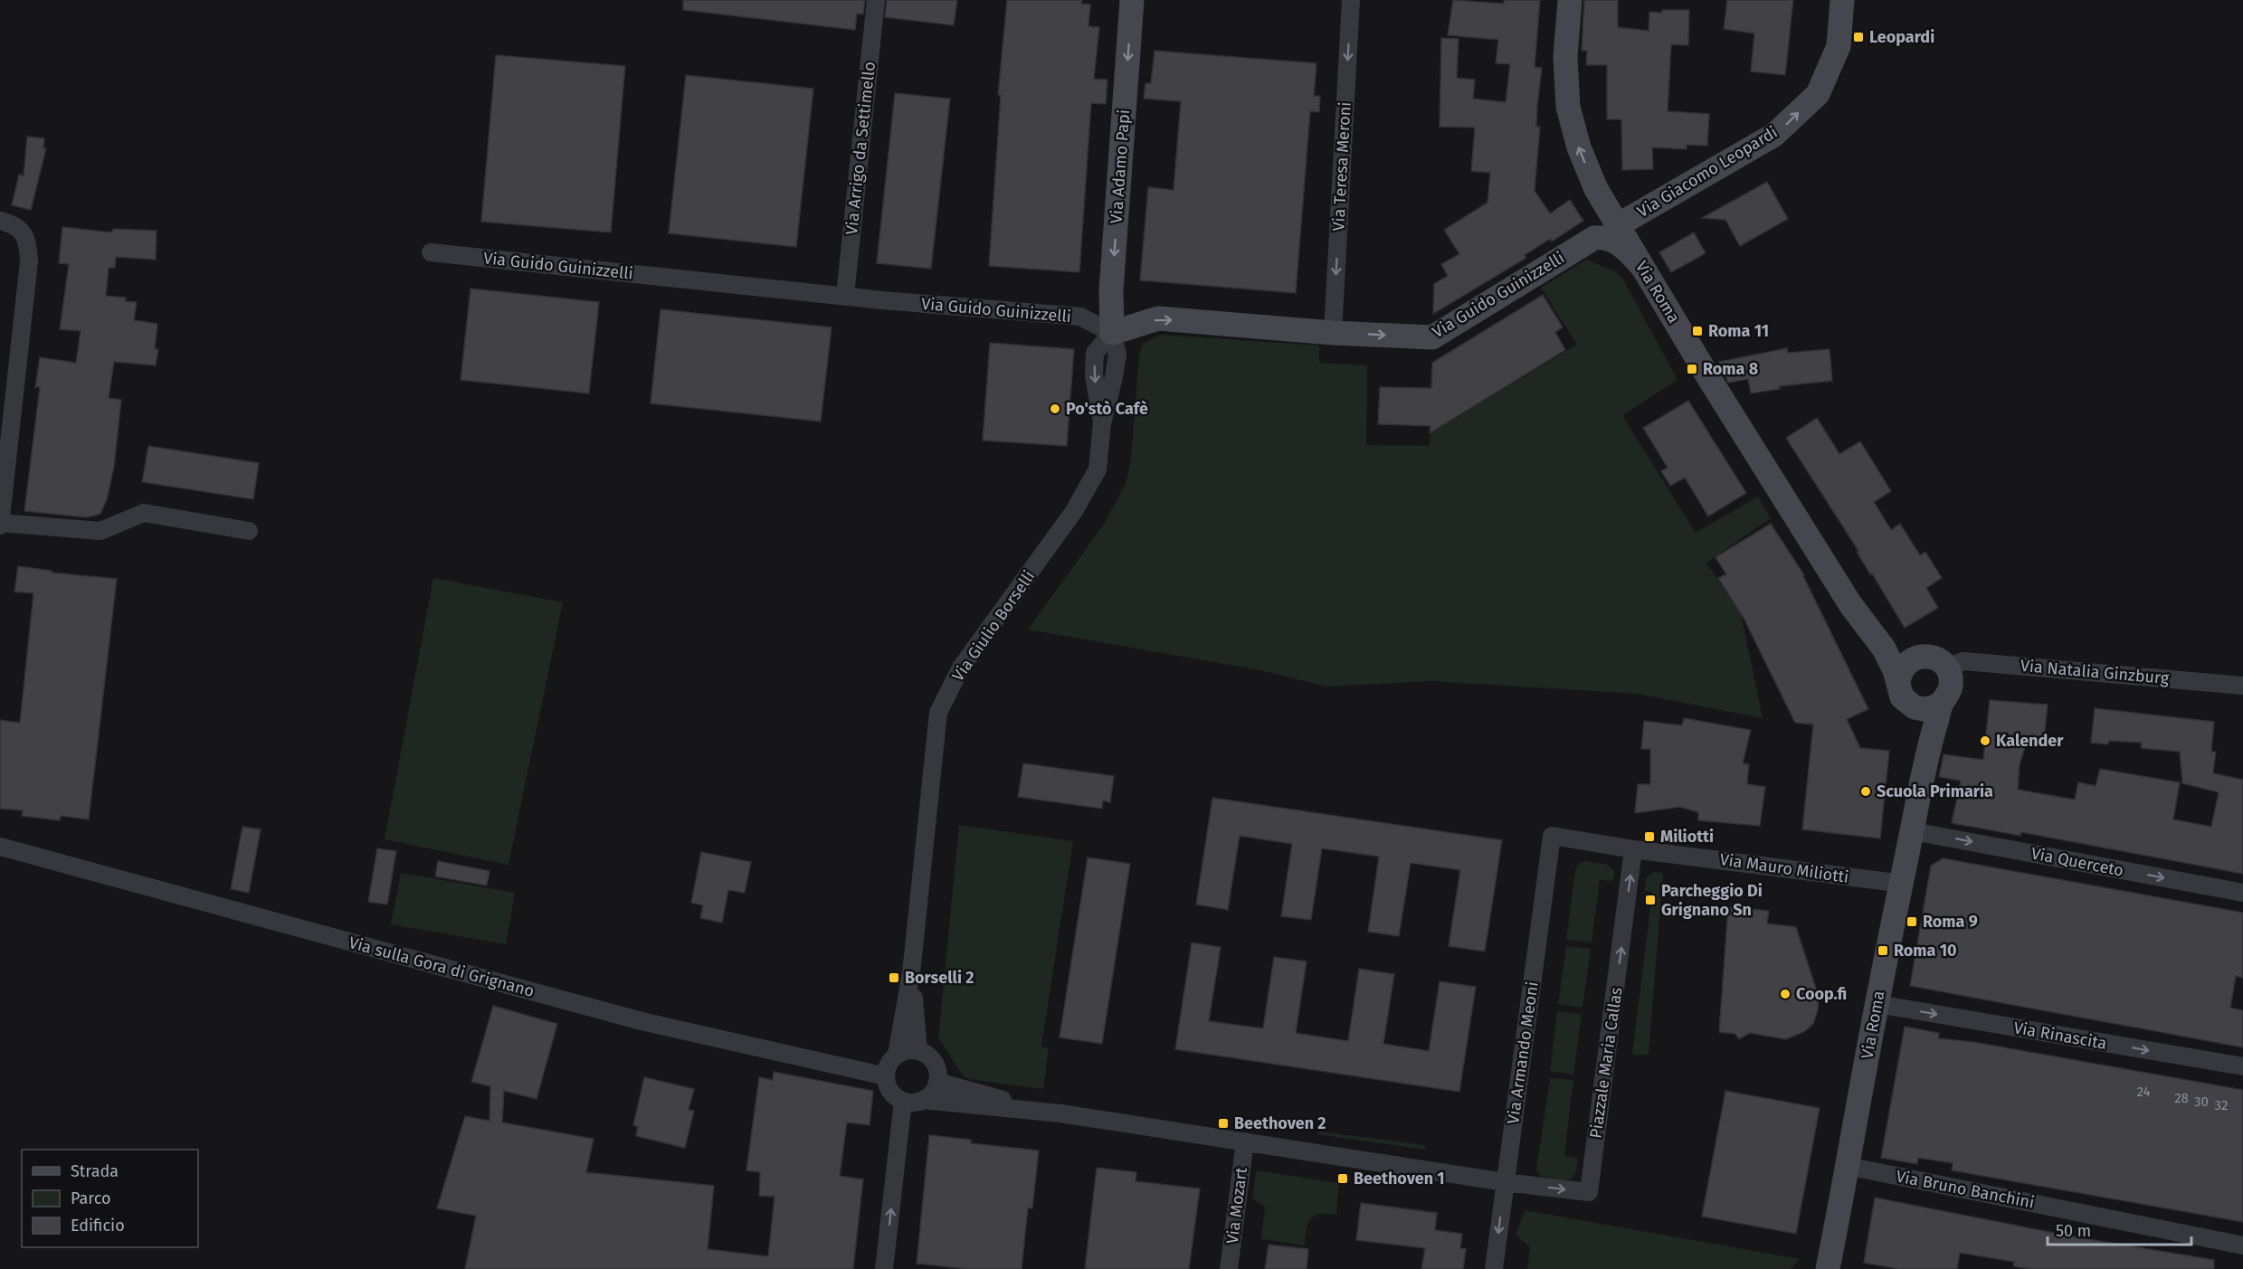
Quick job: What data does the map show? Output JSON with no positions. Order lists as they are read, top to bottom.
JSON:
{
  "streets": {
    "street": [
      "Via Arrigo da Settimello",
      "Via Adamo Papi",
      "Via Teresa Meroni",
      "Via Giacomo Leopardi",
      "Via Guido Guinizzelli",
      "Via Roma",
      "Via Giulio Borselli",
      "Via Natalia Ginzburg",
      "Via Querceto",
      "Via Mauro Miliotti",
      "Via sulla Gora di Grignano",
      "Via Rinascita",
      "Via Armando Meoni",
      "Piazzale Maria Callas",
      "Via Bruno Banchini",
      "Via Mozart"
    ]
  },
  "crossings": [
    ["Via Arrigo da Settimello", "Via Guido Guinizzelli"],
    ["Via Adamo Papi", "Via Guido Guinizzelli"],
    ["Via Adamo Papi", "Via Giulio Borselli"],
    ["Via Teresa Meroni", "Via Guido Guinizzelli"],
    ["Via Giacomo Leopardi", "Via Roma"],
    ["Via Guido Guinizzelli", "Via Giulio Borselli"],
    ["Via Roma", "Via Natalia Ginzburg"],
    ["Via Roma", "Via Querceto"],
    ["Via Roma", "Via Mauro Miliotti"],
    ["Via Roma", "Via Rinascita"],
    ["Via Roma", "Via Bruno Banchini"],
    ["Via Giulio Borselli", "Via sulla Gora di Grignano"],
    ["Via Mauro Miliotti", "Via Armando Meoni"],
    ["Via Mauro Miliotti", "Piazzale Maria Callas"],
    ["Via Armando Meoni", "Piazzale Maria Callas"]
  ],
  "one_way": [
    "Via Adamo Papi",
    "Via Teresa Meroni",
    "Via Giacomo Leopardi",
    "Via Guido Guinizzelli",
    "Via Querceto",
    "Via Rinascita",
    "Piazzale Maria Callas"
  ],
  "places": {
    "transit": [
      "Leopardi",
      "Roma 11",
      "Roma 8",
      "Miliotti",
      "Parcheggio Di Grignano Sn",
      "Roma 9",
      "Roma 10",
      "Borselli 2",
      "Beethoven 2",
      "Beethoven 1"
    ],
    "other": [
      "Po'stò Cafè",
      "Kalender",
      "Scuola Primaria",
      "Coop.fi"
    ]
  },
  "house_numbers": [
    "24",
    "28",
    "30",
    "32"
  ],
  "legend": ["Strada", "Parco", "Edificio"],
  "scale_bar": "50 m"
}
